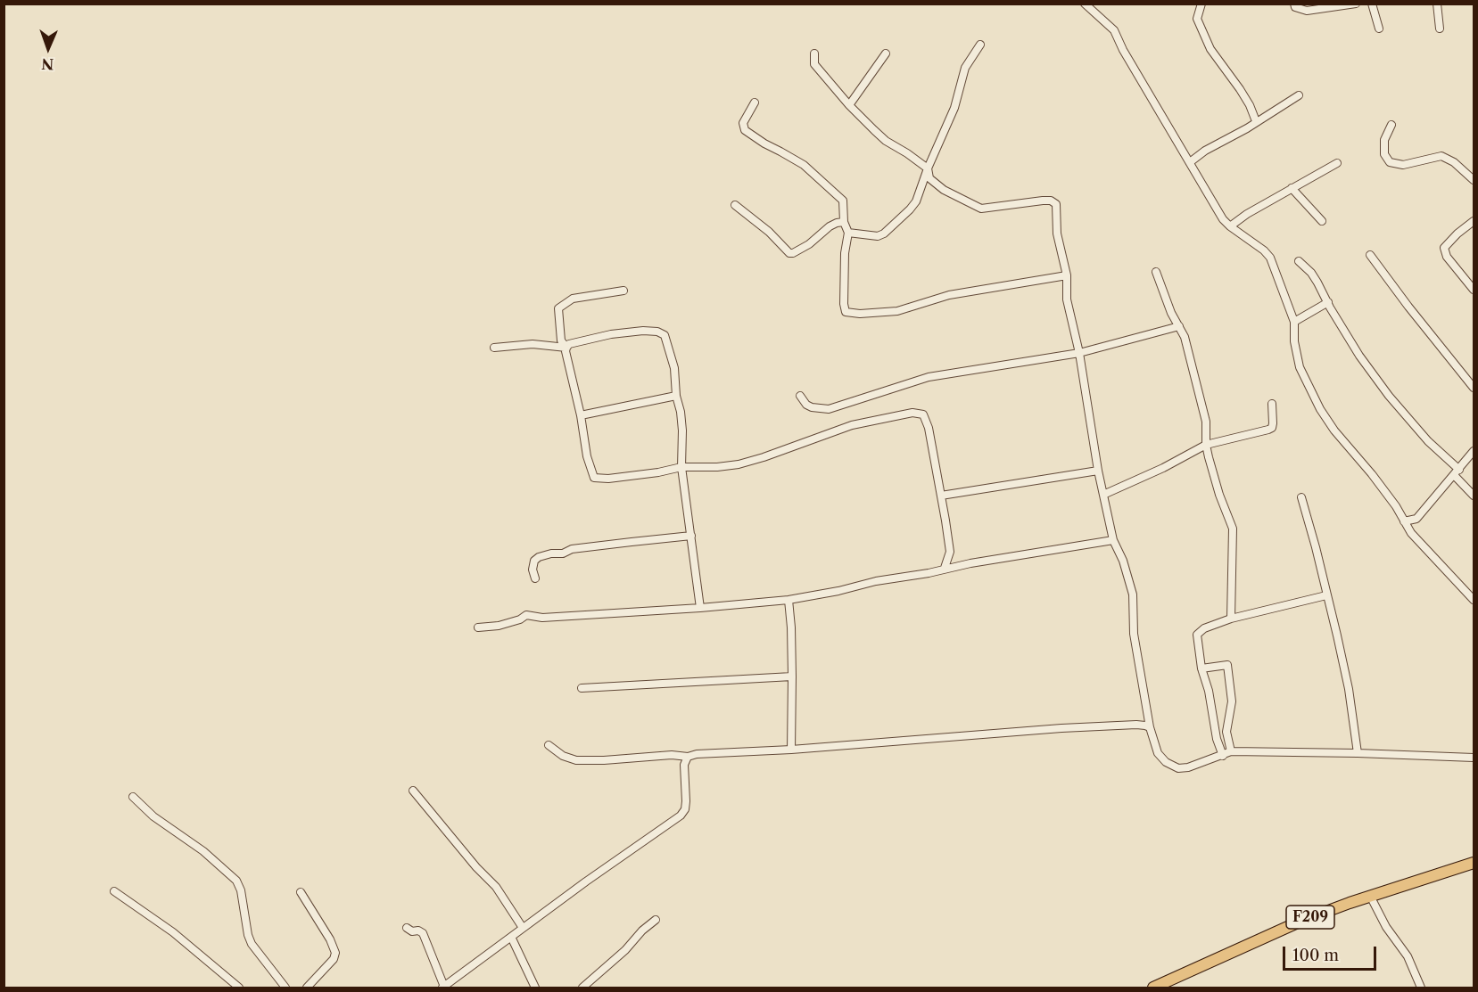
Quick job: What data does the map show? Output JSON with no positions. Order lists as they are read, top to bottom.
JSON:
{
  "streets": {
    "main road": ["F209"]
  },
  "scale_bar": "100 m",
  "north": "bottom"
}
